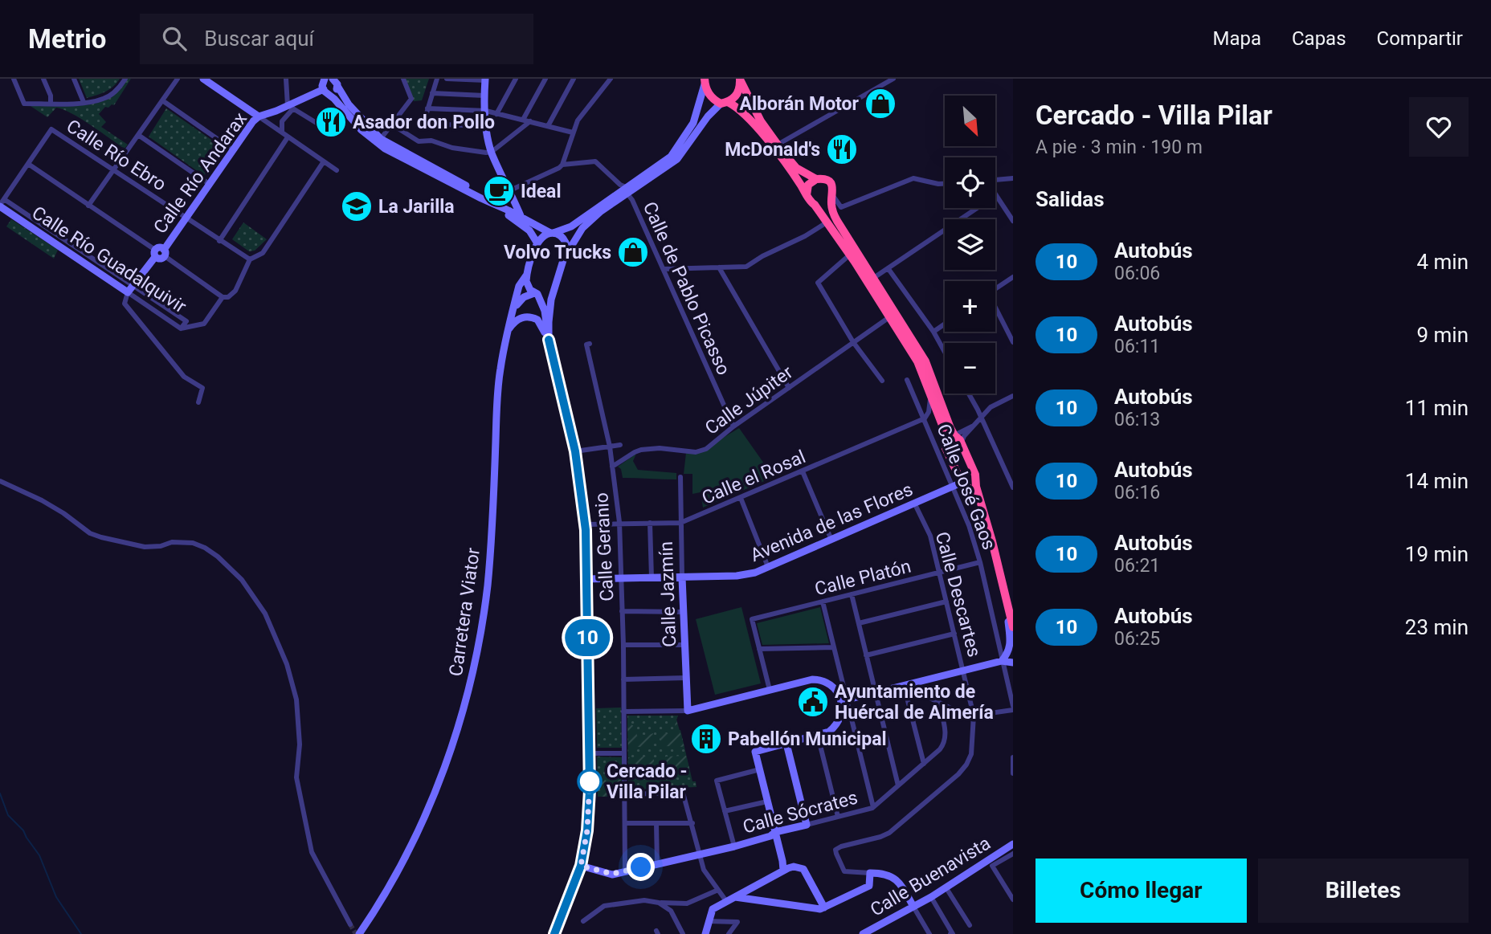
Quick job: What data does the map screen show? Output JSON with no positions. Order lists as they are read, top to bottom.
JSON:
{
  "streets": {
    "street": [
      "Calle Río Ebro",
      "Calle Río Andarax",
      "Calle Río Guadalquivir",
      "Calle de Pablo Picasso",
      "Calle Júpiter",
      "Calle el Rosal",
      "Calle José Gaos",
      "Avenida de las Flores",
      "Calle Geranio",
      "Calle Platón",
      "Calle Jazmín",
      "Calle Descartes",
      "Carretera Viator",
      "Calle Sócrates",
      "Calle Buenavista"
    ]
  },
  "crossings": [
    ["Calle Río Ebro", "Calle Río Andarax"],
    ["Calle Río Andarax", "Calle Río Guadalquivir"],
    ["Calle de Pablo Picasso", "Calle Júpiter"],
    ["Calle Júpiter", "Calle Geranio"],
    ["Calle el Rosal", "Calle José Gaos"],
    ["Calle el Rosal", "Calle Geranio"],
    ["Calle el Rosal", "Calle Jazmín"],
    ["Calle José Gaos", "Avenida de las Flores"],
    ["Calle José Gaos", "Calle Platón"],
    ["Avenida de las Flores", "Calle Geranio"],
    ["Avenida de las Flores", "Calle Jazmín"],
    ["Avenida de las Flores", "Calle Descartes"],
    ["Calle Geranio", "Calle Sócrates"],
    ["Calle Platón", "Calle Descartes"]
  ],
  "places": {
    "shop": ["Alborán Motor", "Volvo Trucks"],
    "restaurant": ["Asador don Pollo", "McDonald's"],
    "cafe": ["Ideal"],
    "school or university": ["La Jarilla"],
    "public building": ["Ayuntamiento de Huércal de Almería"],
    "building": ["Pabellón Municipal"],
    "other": ["Cercado - Villa Pilar"]
  },
  "lines": ["bus line 10"],
  "north": "bottom right",
  "page": {
    "header": "Metrio",
    "search": "Buscar aquí",
    "nav": ["Mapa", "Capas", "Compartir"],
    "on_map": "10",
    "heading": [
      ["Cercado - Villa Pilar", "A pie · 3 min · 190 m"],
      "Salidas"
    ],
    "map_buttons": ["+", "−"],
    "list": [
      {
        "mark": "10",
        "name": "Autobús",
        "note": "06:06",
        "value": "4 min"
      },
      {
        "mark": "10",
        "name": "Autobús",
        "note": "06:11",
        "value": "9 min"
      },
      {
        "mark": "10",
        "name": "Autobús",
        "note": "06:13",
        "value": "11 min"
      },
      {
        "mark": "10",
        "name": "Autobús",
        "note": "06:16",
        "value": "14 min"
      },
      {
        "mark": "10",
        "name": "Autobús",
        "note": "06:21",
        "value": "19 min"
      },
      {
        "mark": "10",
        "name": "Autobús",
        "note": "06:25",
        "value": "23 min"
      }
    ],
    "buttons": ["Cómo llegar", "Billetes"]
  }
}
